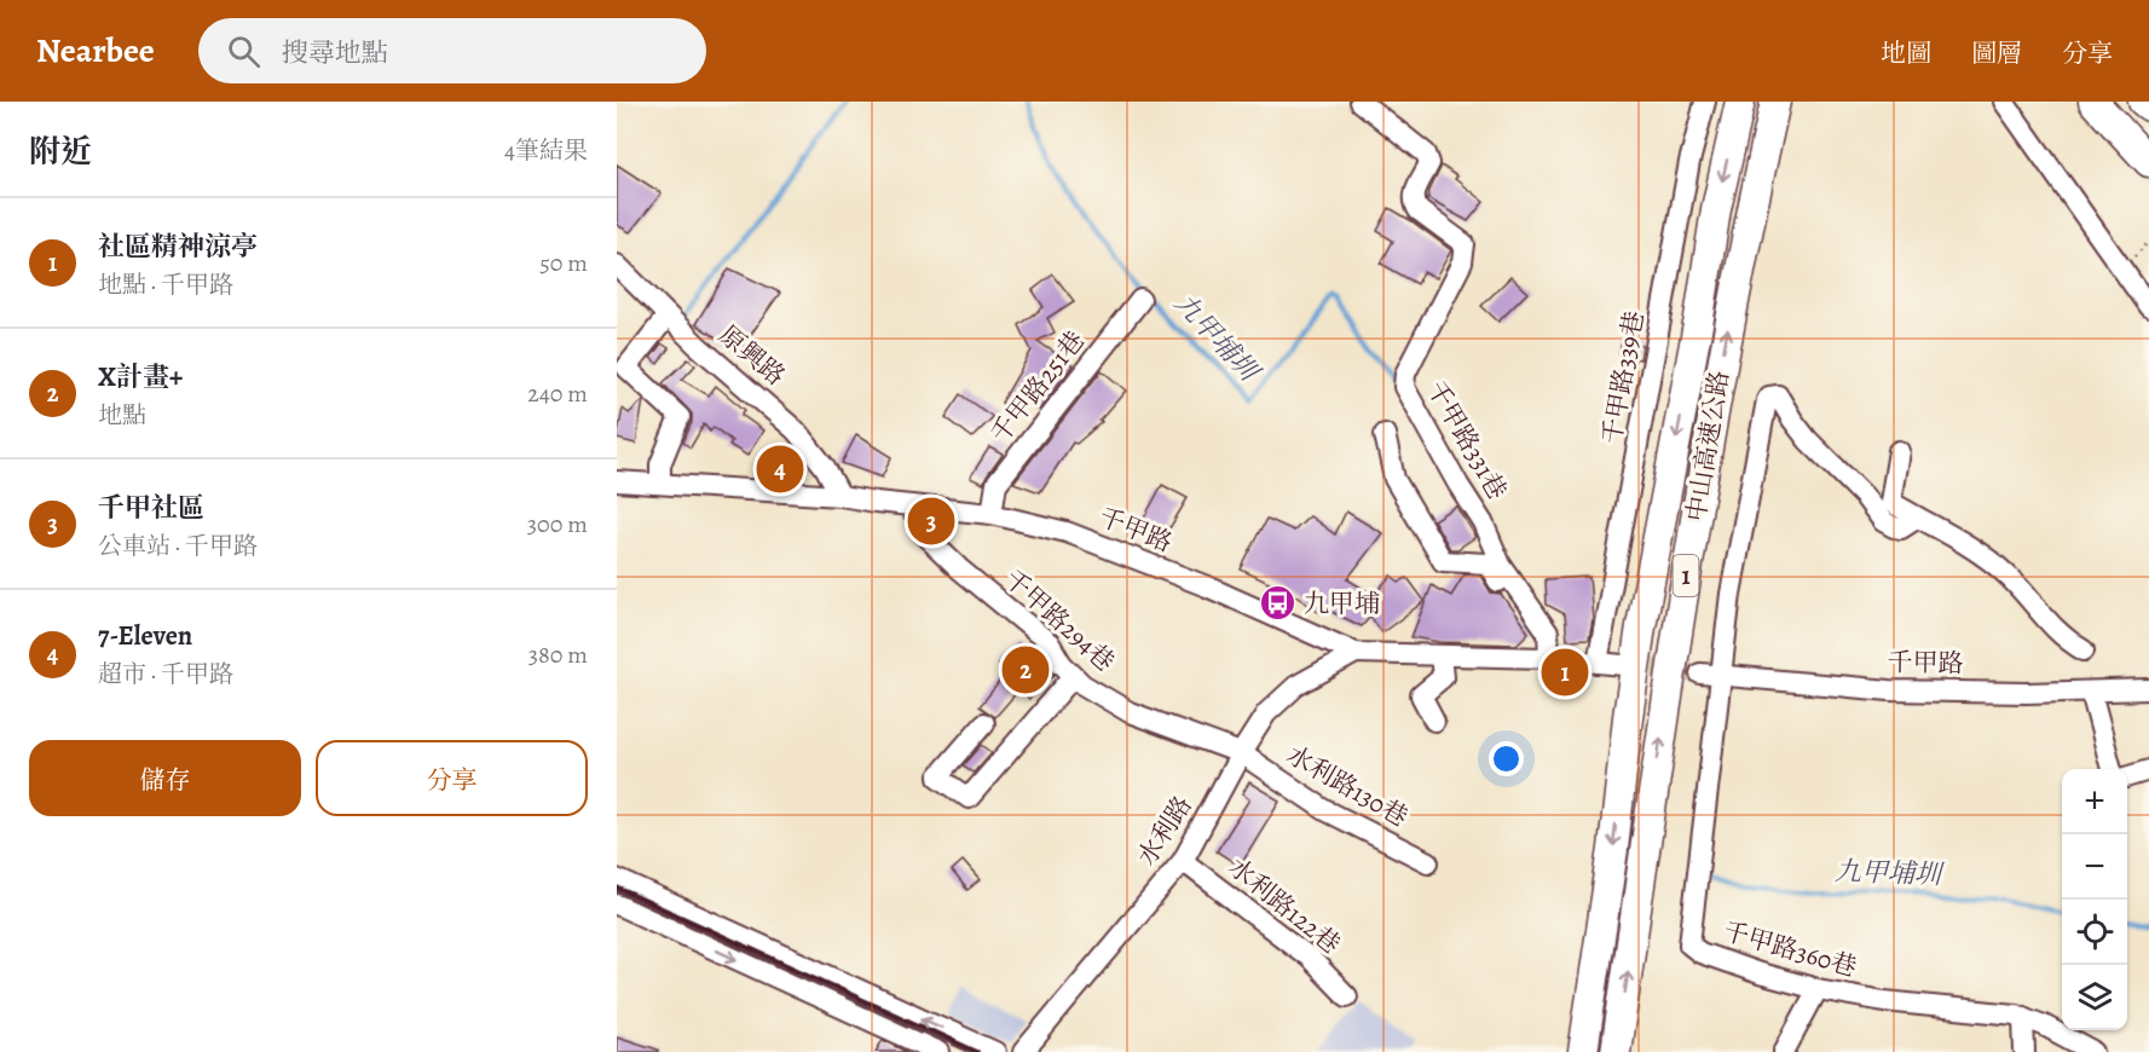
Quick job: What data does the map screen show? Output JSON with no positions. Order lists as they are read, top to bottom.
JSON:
{
  "streets": {
    "highway": ["中山高速公路", "1"],
    "street": [
      "原興路",
      "千甲路339巷",
      "千甲路251巷",
      "千甲路331巷",
      "千甲路",
      "千甲路294巷",
      "水利路130巷",
      "水利路",
      "水利路122巷",
      "千甲路360巷"
    ]
  },
  "crossings": [
    ["原興路", "千甲路"],
    ["千甲路339巷", "千甲路"],
    ["千甲路251巷", "千甲路"],
    ["千甲路331巷", "千甲路"],
    ["千甲路", "千甲路294巷"],
    ["千甲路", "水利路"],
    ["千甲路", "千甲路360巷"],
    ["千甲路294巷", "水利路130巷"],
    ["千甲路294巷", "水利路"],
    ["水利路130巷", "水利路"],
    ["水利路", "水利路122巷"]
  ],
  "water": ["九甲埔圳"],
  "places": {
    "bus stop": ["九甲埔"]
  },
  "page": {
    "header": "Nearbee",
    "search": "搜尋地點",
    "nav": ["地圖", "圖層", "分享"],
    "heading": ["附近", "4筆結果"],
    "list": [
      {
        "mark": "1",
        "name": "社區精神涼亭",
        "note": "地點 · 千甲路",
        "value": "50 m"
      },
      {
        "mark": "2",
        "name": "X計畫+",
        "note": "地點",
        "value": "240 m"
      },
      {
        "mark": "3",
        "name": "千甲社區",
        "note": "公車站 · 千甲路",
        "value": "300 m"
      },
      {
        "mark": "4",
        "name": "7-Eleven",
        "note": "超市 · 千甲路",
        "value": "380 m"
      }
    ],
    "pins": [
      "4",
      "3",
      "2",
      "1"
    ],
    "buttons": ["儲存", "分享"],
    "map_buttons": ["+", "−"]
  }
}
